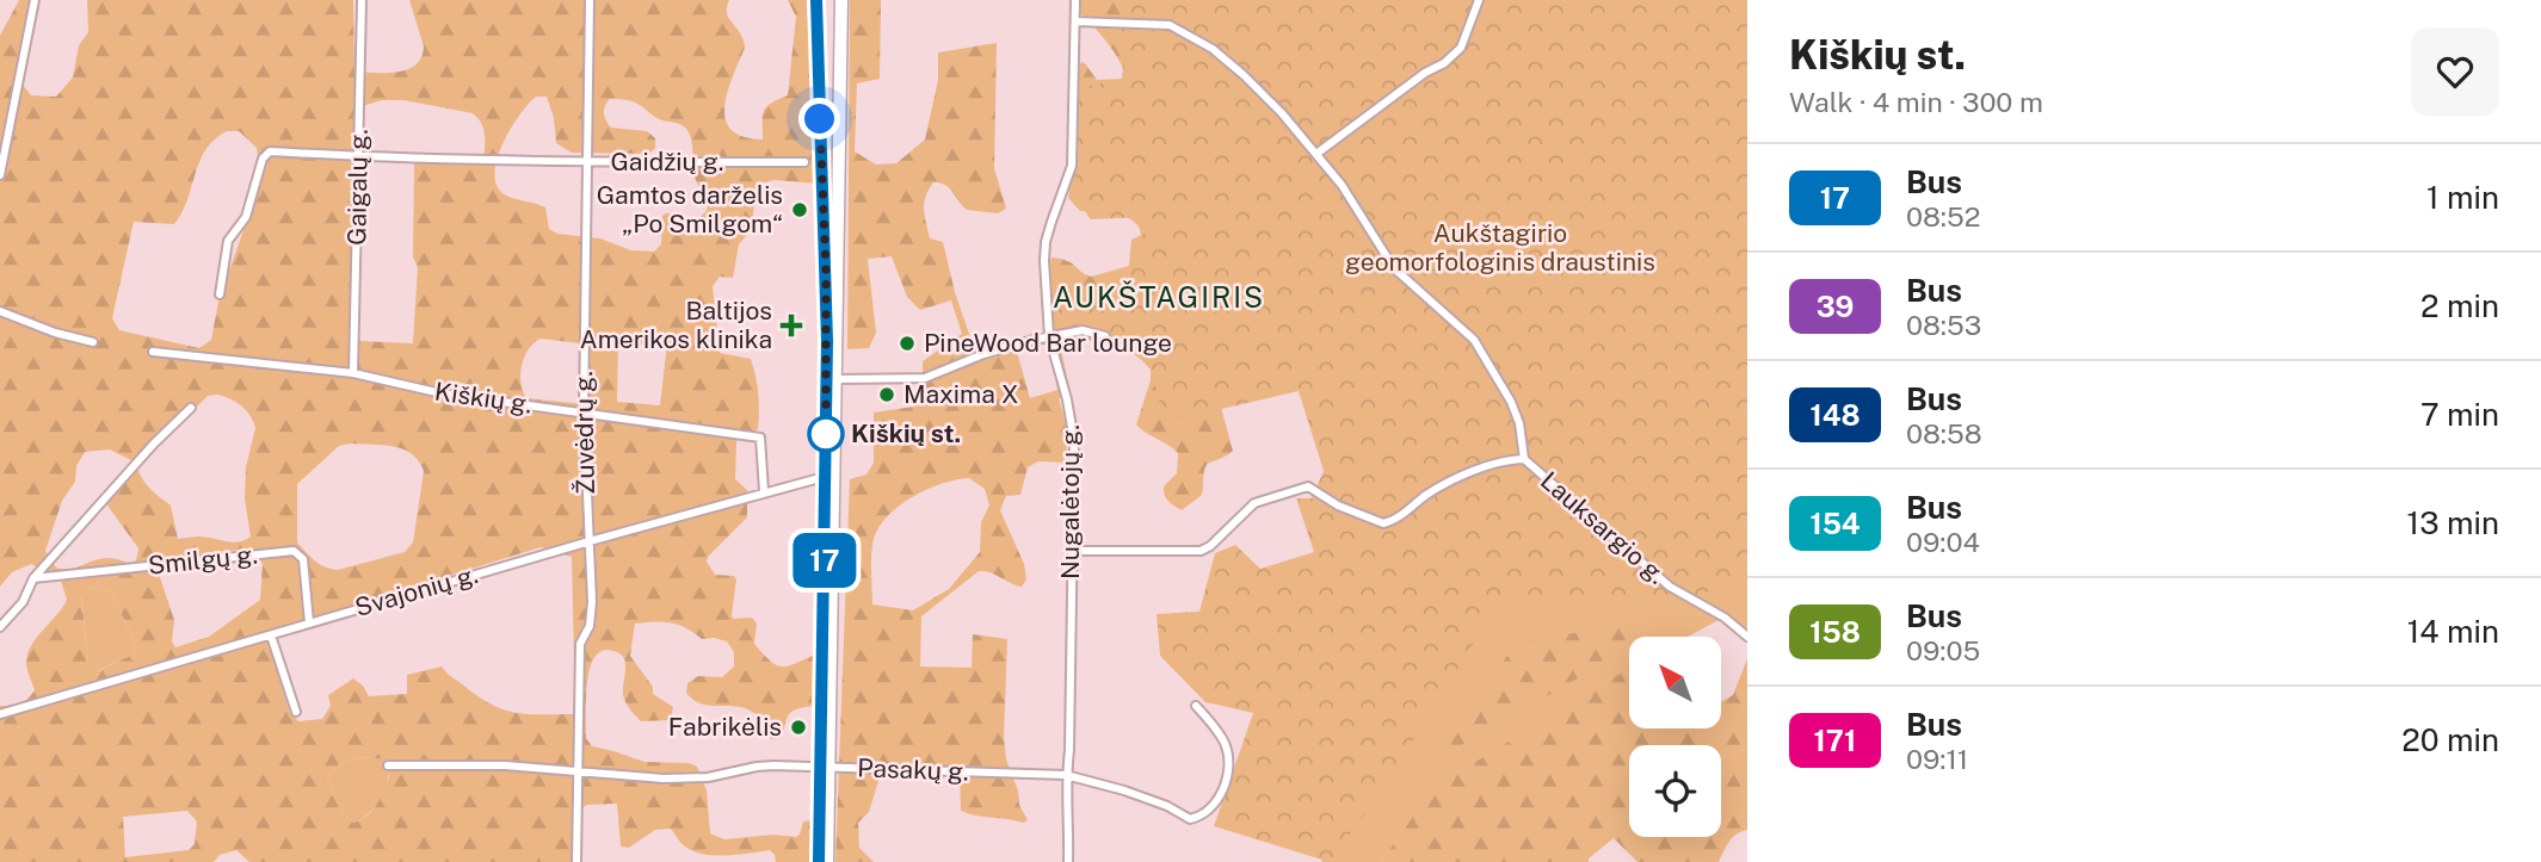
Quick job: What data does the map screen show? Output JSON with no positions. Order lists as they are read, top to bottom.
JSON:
{
  "streets": {
    "street": [
      "Gaidžių g.",
      "Gaigalų g.",
      "Kiškių g.",
      "Žuvėdrų g.",
      "Nugalėtojų g.",
      "Lauksargio g.",
      "Smilgų g.",
      "Svajonių g.",
      "Pasakų g."
    ]
  },
  "crossings": [
    ["Gaidžių g.", "Gaigalų g."],
    ["Gaidžių g.", "Žuvėdrų g."],
    ["Gaigalų g.", "Kiškių g."],
    ["Kiškių g.", "Žuvėdrų g."],
    ["Kiškių g.", "Svajonių g."],
    ["Žuvėdrų g.", "Svajonių g."],
    ["Žuvėdrų g.", "Pasakų g."],
    ["Nugalėtojų g.", "Lauksargio g."],
    ["Nugalėtojų g.", "Pasakų g."],
    ["Smilgų g.", "Svajonių g."]
  ],
  "districts": ["AUKŠTAGIRIS"],
  "parks": ["Aukštagirio geomorfologinis draustinis"],
  "places": {
    "other": [
      "Gamtos darželis „Po Smilgom“",
      "PineWood Bar lounge",
      "Maxima X",
      "Kiškių st.",
      "Fabrikėlis"
    ],
    "health": ["Baltijos Amerikos klinika"]
  },
  "lines": ["bus line 17"],
  "north": "top left",
  "page": {
    "on_map": "17",
    "heading": ["Kiškių st.", "Walk · 4 min · 300 m"],
    "list": [
      {
        "mark": "17",
        "name": "Bus",
        "note": "08:52",
        "value": "1 min"
      },
      {
        "mark": "39",
        "name": "Bus",
        "note": "08:53",
        "value": "2 min"
      },
      {
        "mark": "148",
        "name": "Bus",
        "note": "08:58",
        "value": "7 min"
      },
      {
        "mark": "154",
        "name": "Bus",
        "note": "09:04",
        "value": "13 min"
      },
      {
        "mark": "158",
        "name": "Bus",
        "note": "09:05",
        "value": "14 min"
      },
      {
        "mark": "171",
        "name": "Bus",
        "note": "09:11",
        "value": "20 min"
      }
    ]
  }
}
